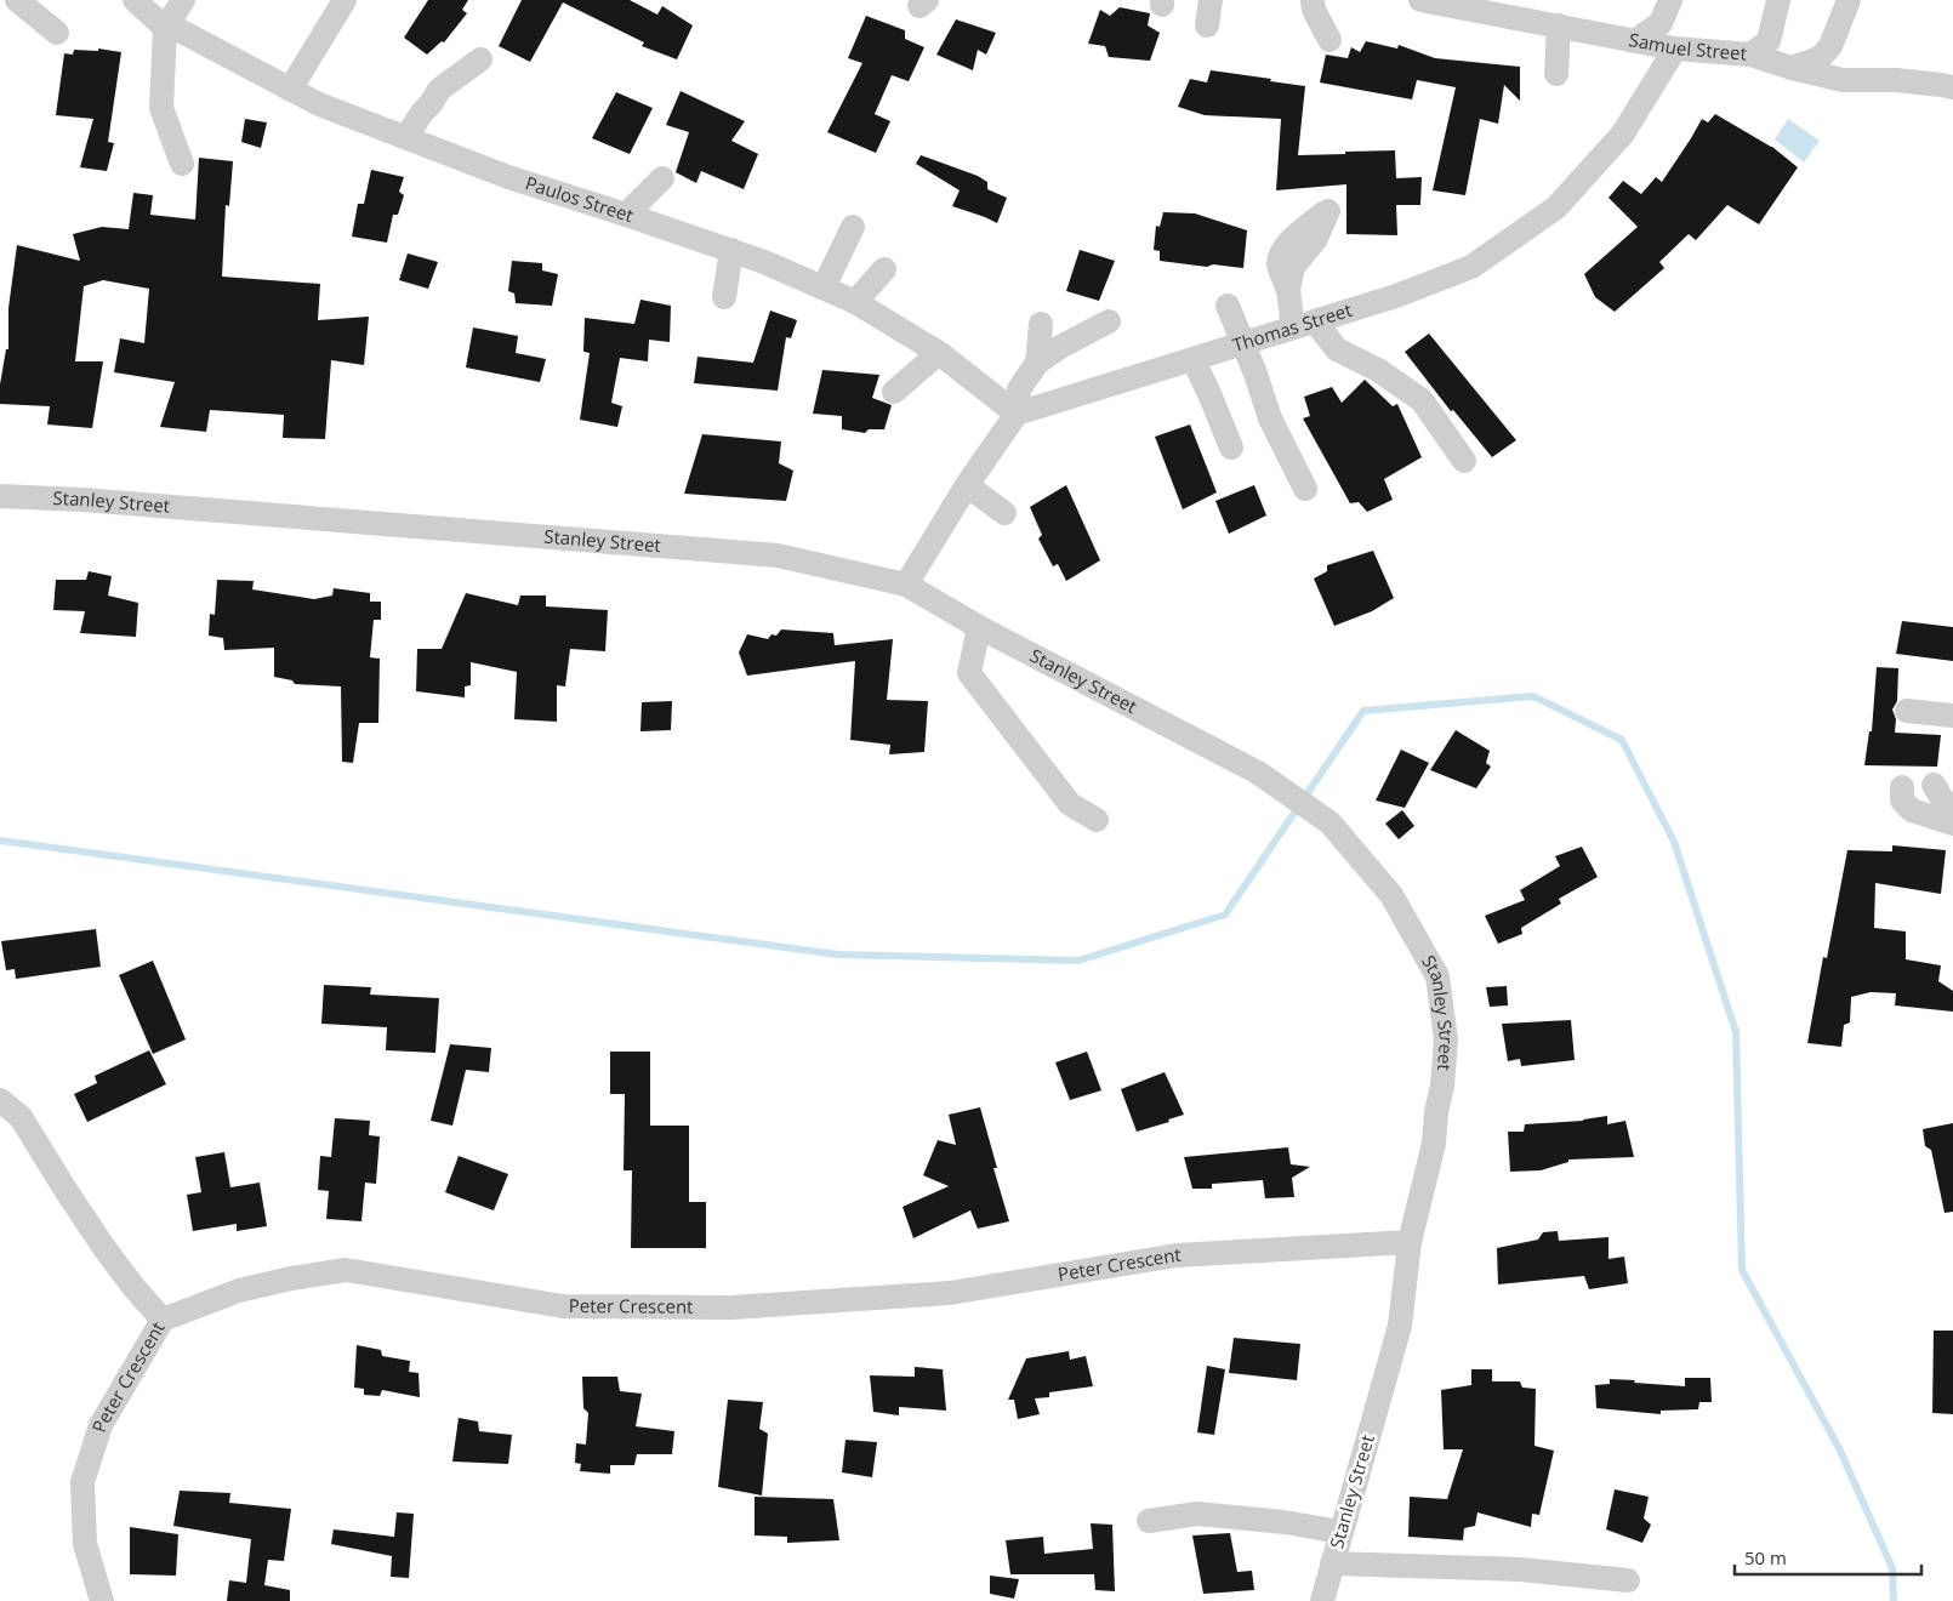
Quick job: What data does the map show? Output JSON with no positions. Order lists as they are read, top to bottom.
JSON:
{
  "streets": {
    "street": [
      "Samuel Street",
      "Paulos Street",
      "Thomas Street",
      "Stanley Street",
      "Peter Crescent"
    ]
  },
  "crossings": [
    ["Samuel Street", "Thomas Street"],
    ["Paulos Street", "Thomas Street"],
    ["Stanley Street", "Peter Crescent"]
  ],
  "scale_bar": "50 m"
}
